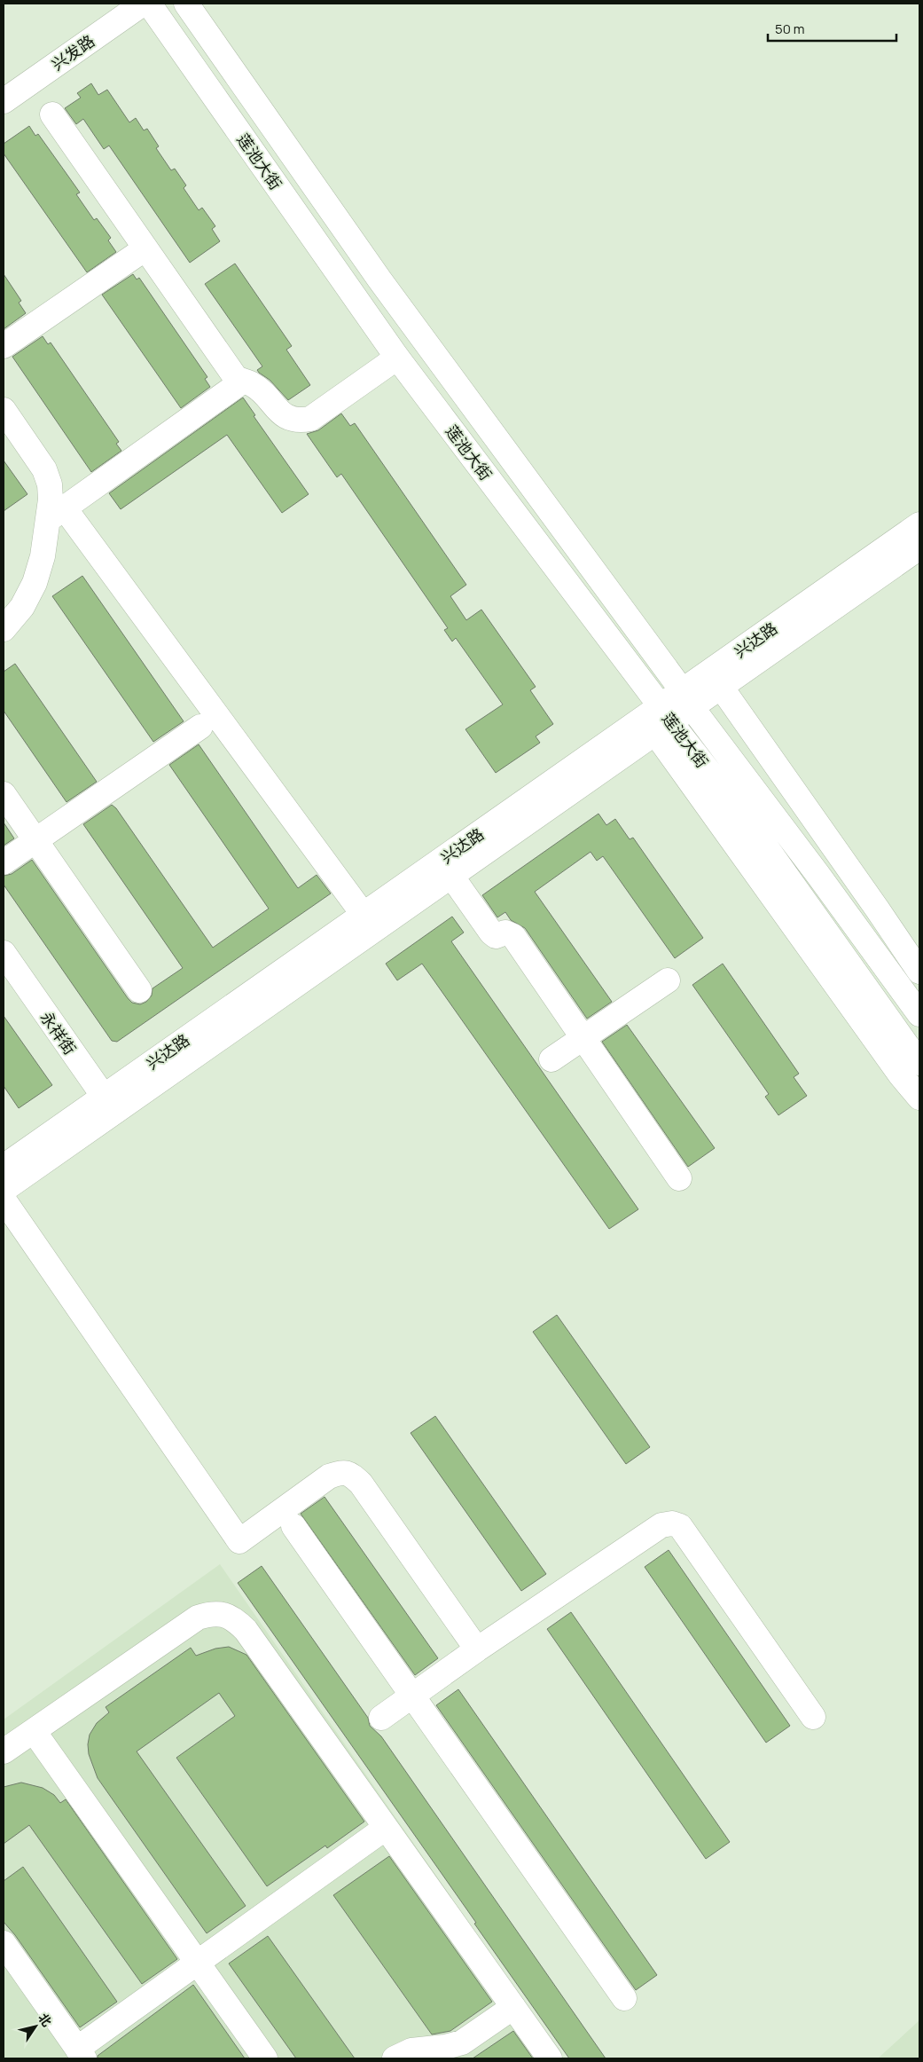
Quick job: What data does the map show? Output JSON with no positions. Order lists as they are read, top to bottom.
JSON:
{
  "streets": {
    "main road": [
      "兴发路",
      "莲池大街",
      "兴达路",
      "永祥街"
    ]
  },
  "crossings": [
    ["莲池大街", "兴达路"],
    ["兴达路", "永祥街"]
  ],
  "scale_bar": "50 m",
  "north": "top right"
}
